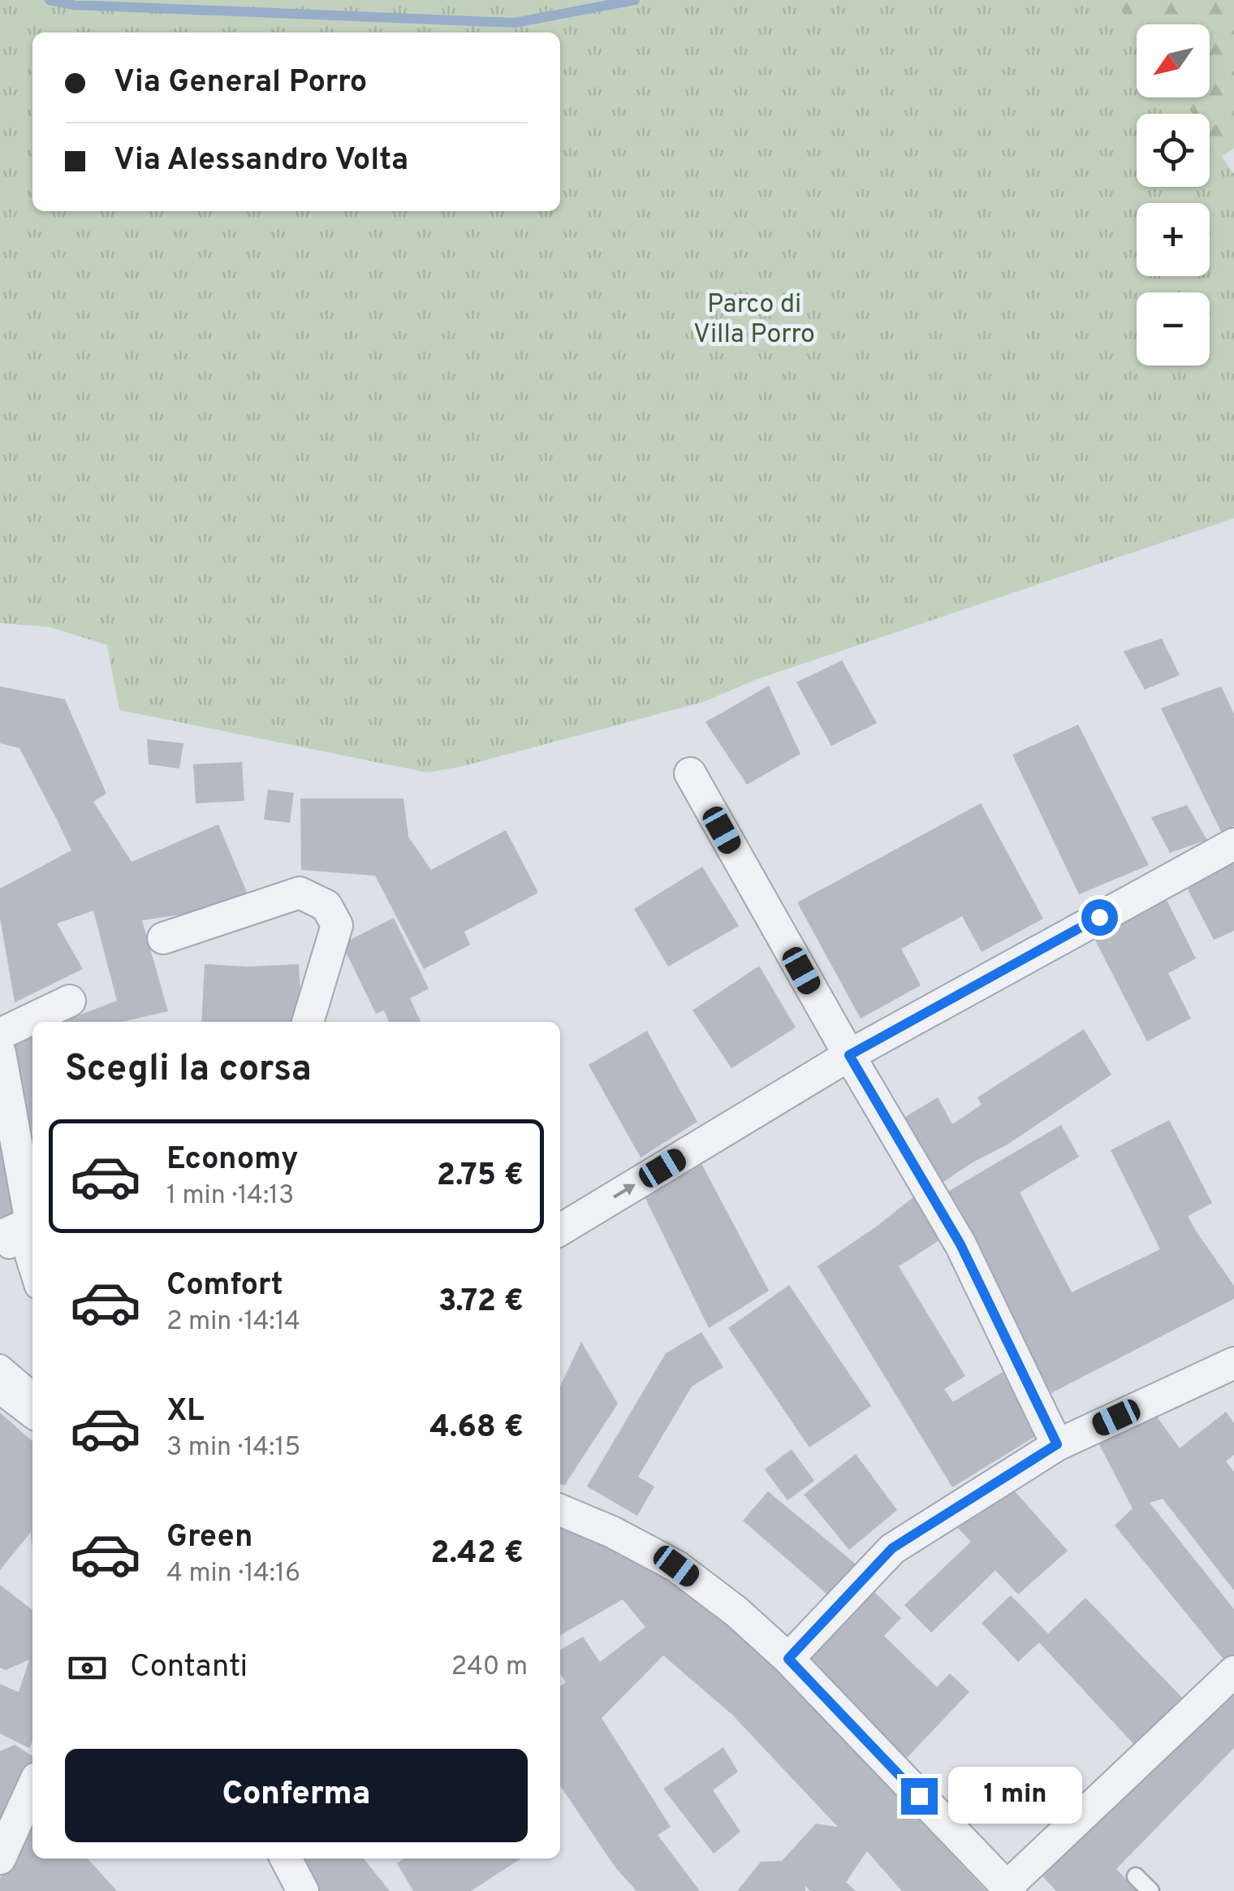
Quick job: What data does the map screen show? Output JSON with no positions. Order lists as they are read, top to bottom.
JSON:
{
  "parks": ["Parco di Villa Porro"],
  "north": "bottom left",
  "page": {
    "map_buttons": ["+", "−"],
    "banner": ["Via General Porro", "Via Alessandro Volta"],
    "heading": "Scegli la corsa",
    "list": [
      {
        "name": "Economy",
        "note": "1 min · 14:13",
        "value": "2.75 €"
      },
      {
        "name": "Comfort",
        "note": "2 min · 14:14",
        "value": "3.72 €"
      },
      {
        "name": "XL",
        "note": "3 min · 14:15",
        "value": "4.68 €"
      },
      {
        "name": "Green",
        "note": "4 min · 14:16",
        "value": "2.42 €"
      }
    ],
    "pay": ["Contanti", "240 m"],
    "buttons": "Conferma",
    "bubble": "1 min"
  }
}
